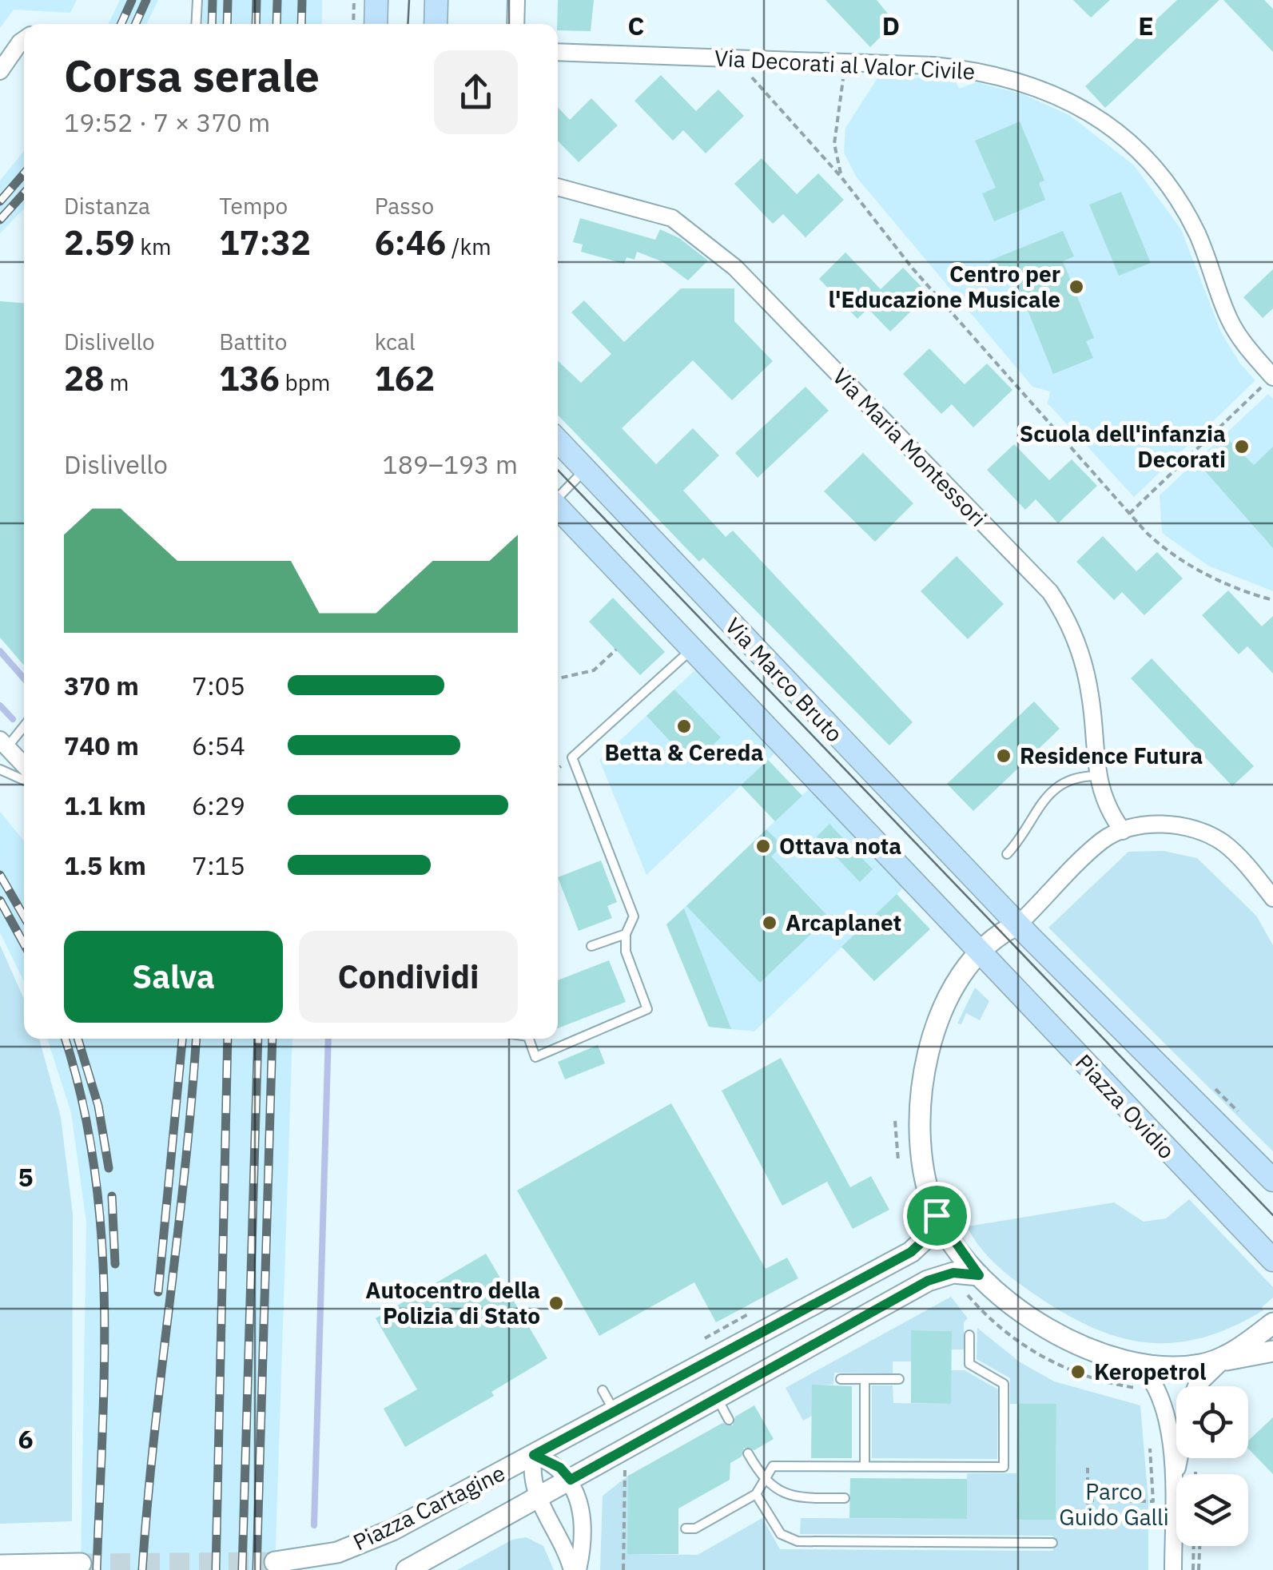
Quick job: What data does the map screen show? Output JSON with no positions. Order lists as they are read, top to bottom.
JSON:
{
  "streets": {
    "main road": ["Via Marco Bruto", "Piazza Ovidio"],
    "street": ["Via Decorati al Valor Civile", "Via Maria Montessori", "Piazza Cartagine"]
  },
  "crossings": [
    ["Via Marco Bruto", "Piazza Ovidio"]
  ],
  "parks": ["Parco Guido Galli"],
  "places": [
    "Centro per l'Educazione Musicale",
    "Scuola dell'infanzia Decorati",
    "Betta & Cereda",
    "Residence Futura",
    "Ottava nota",
    "Arcaplanet",
    "Autocentro della Polizia di Stato",
    "Keropetrol"
  ],
  "page": {
    "heading": ["Corsa serale", "19:52 · 7 × 370 m"],
    "stats": [
      ["Distanza", "2.59 km"],
      ["Tempo", "17:32"],
      ["Passo", "6:46 /km"],
      ["Dislivello", "28 m"],
      ["Battito", "136 bpm"],
      ["kcal", "162"]
    ],
    "chart": ["Dislivello", "189–193 m"],
    "list": [
      {
        "name": "370 m",
        "note": "7:05"
      },
      {
        "name": "740 m",
        "note": "6:54"
      },
      {
        "name": "1.1 km",
        "note": "6:29"
      },
      {
        "name": "1.5 km",
        "note": "7:15"
      }
    ],
    "buttons": ["Salva", "Condividi"]
  },
  "grid": {
    "columns": ["C", "D", "E"],
    "rows": ["5", "6"]
  }
}
